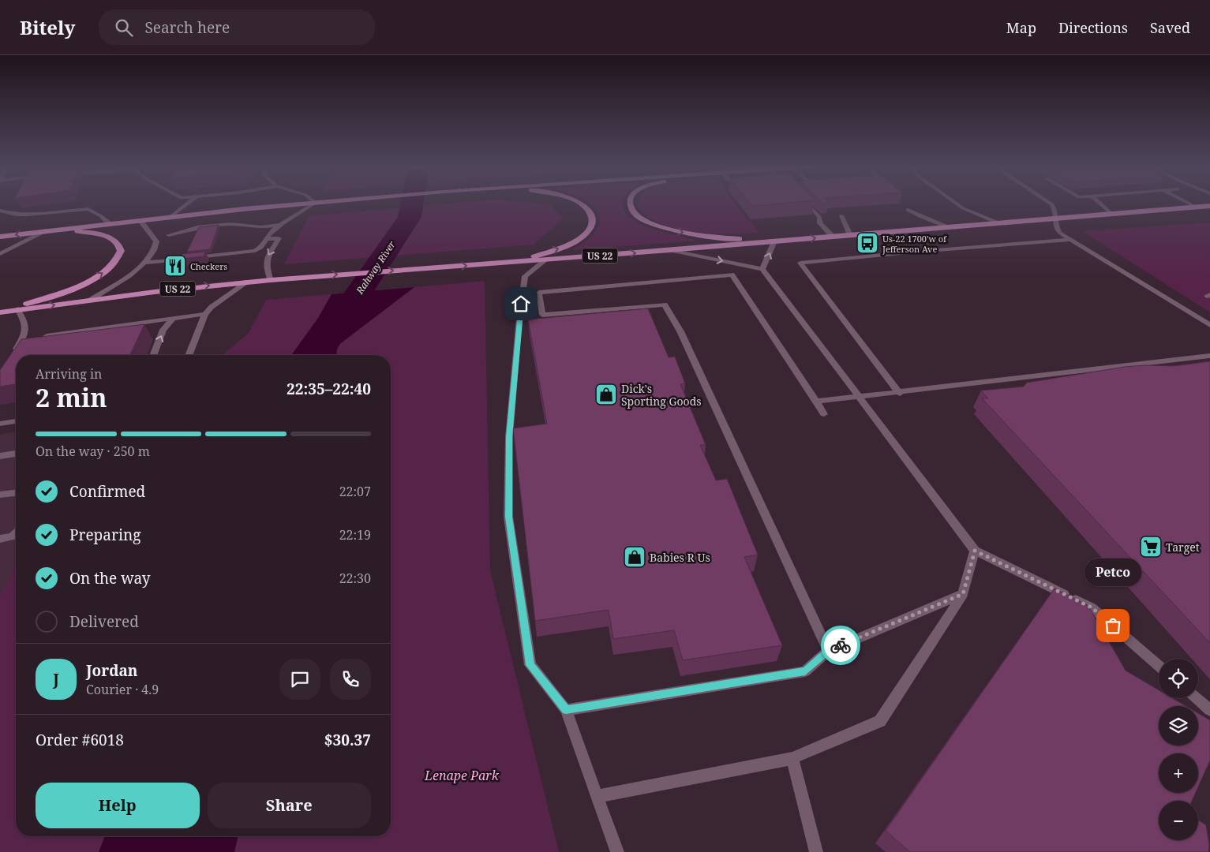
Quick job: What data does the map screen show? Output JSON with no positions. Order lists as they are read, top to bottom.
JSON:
{
  "streets": {
    "highway": ["US 22"]
  },
  "water": ["Rahway River"],
  "parks": ["Lenape Park"],
  "places": {
    "bus stop": ["Us-22 1700'w of Jefferson Ave"],
    "restaurant": ["Checkers"],
    "shop": ["Dick's Sporting Goods", "Babies R Us"],
    "supermarket": ["Target"],
    "other": ["Petco"]
  },
  "page": {
    "header": "Bitely",
    "search": "Search here",
    "nav": ["Map", "Directions", "Saved"],
    "heading": ["2 min", "Arriving in", "22:35–22:40"],
    "panel": [
      "Jordan",
      "Courier · 4.9",
      "Order #6018",
      "$30.37"
    ],
    "bar": "On the way · 250 m",
    "list": [
      ["Confirmed", "22:07"],
      ["Preparing", "22:19"],
      ["On the way", "22:30"],
      "Delivered"
    ],
    "bubble": "Petco",
    "map_buttons": ["+", "−"],
    "round": "J",
    "buttons": ["Help", "Share"]
  }
}
